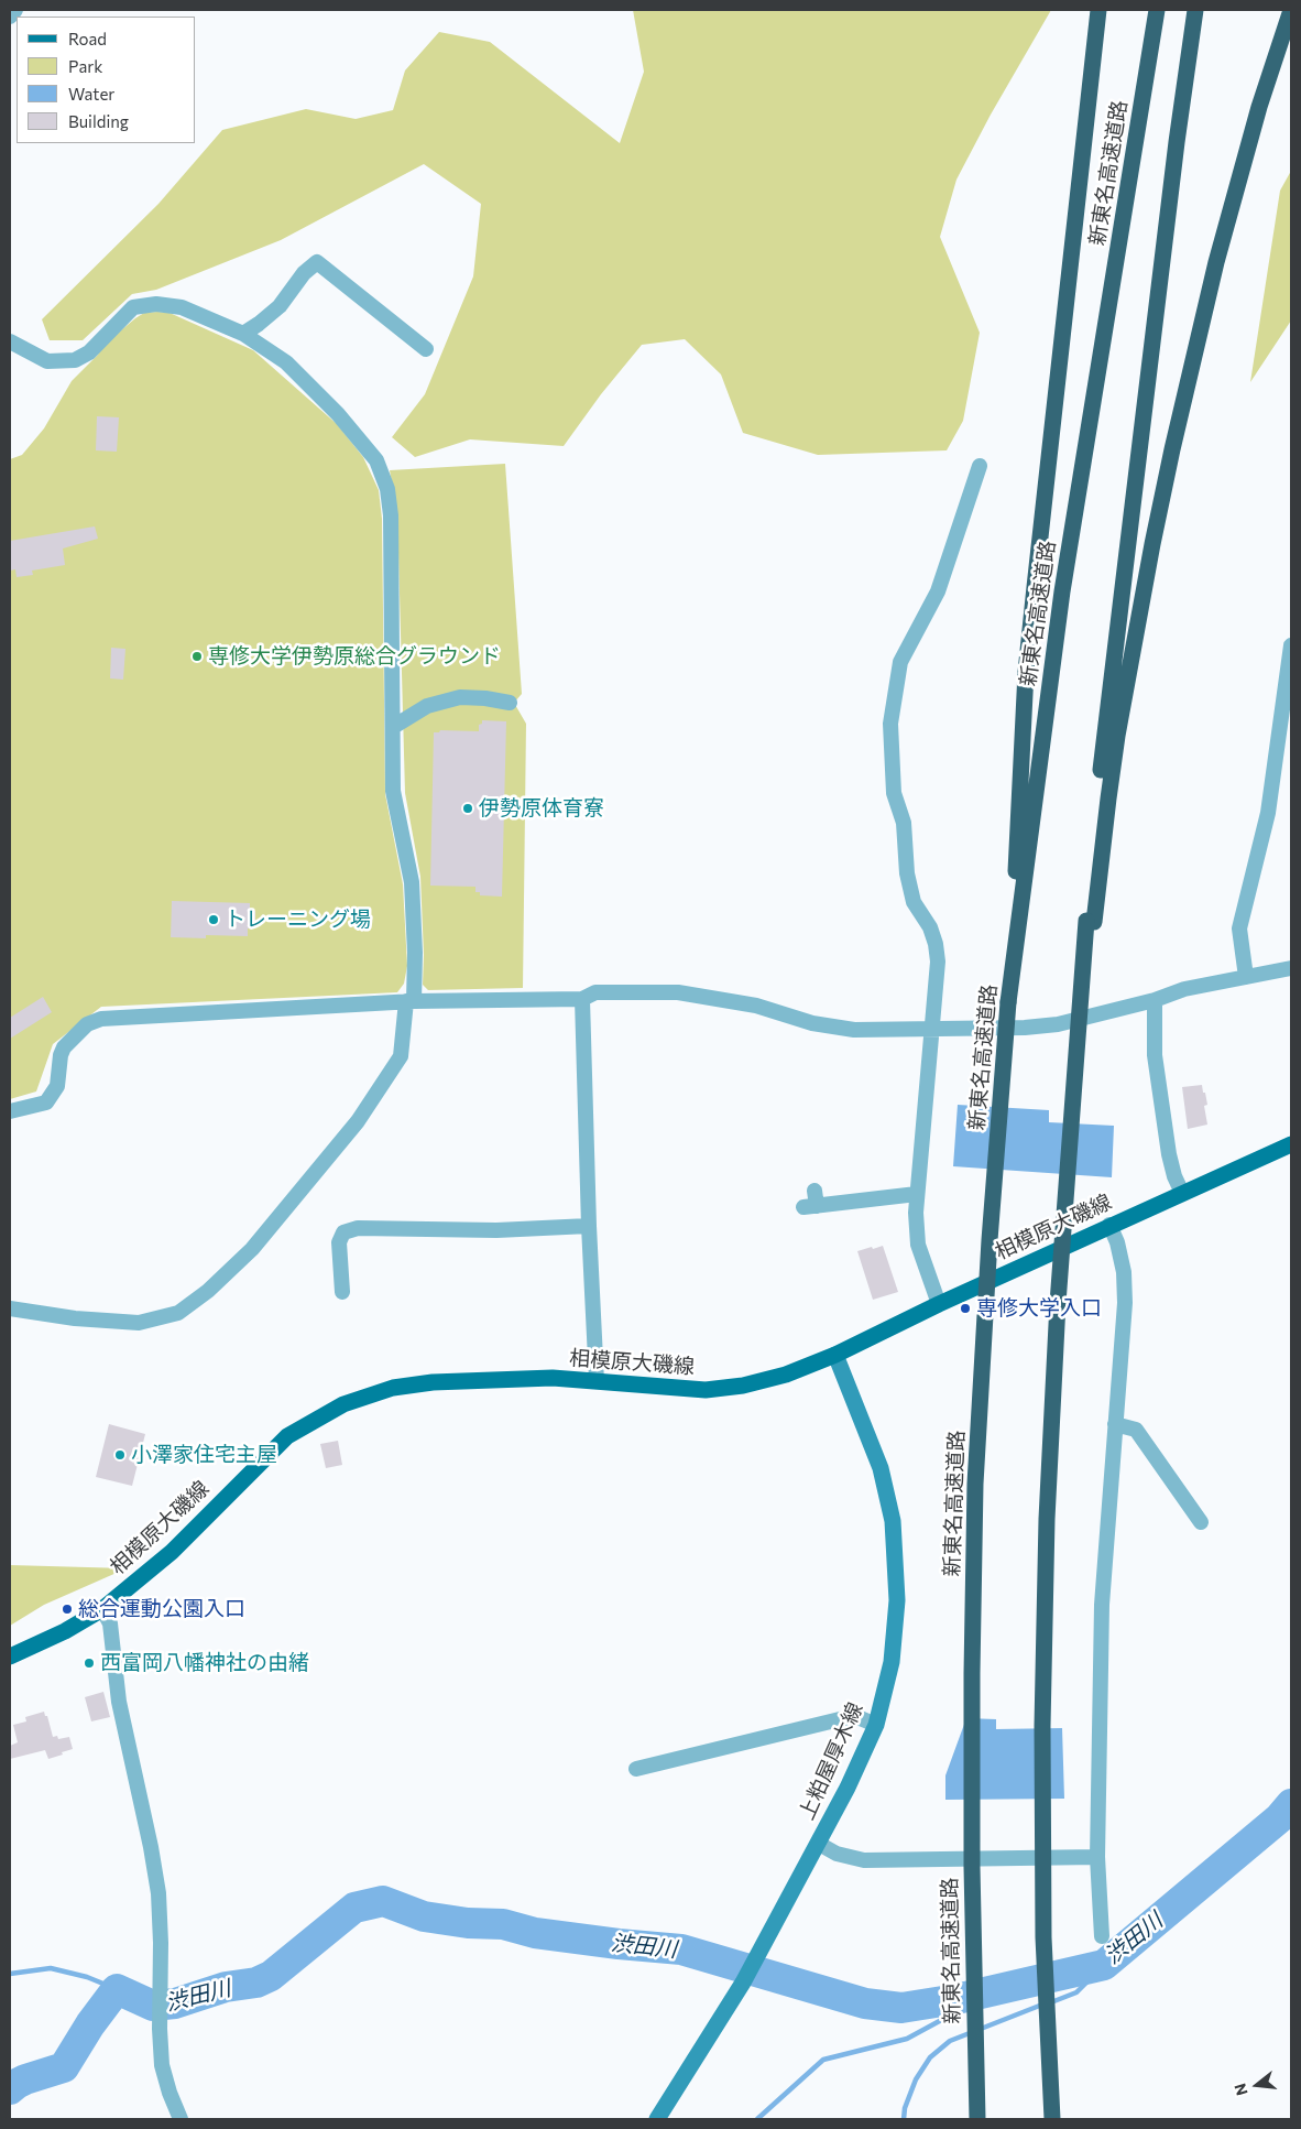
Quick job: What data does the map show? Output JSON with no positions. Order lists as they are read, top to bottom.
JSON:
{
  "streets": {
    "highway": ["新東名高速道路"],
    "main road": ["相模原大磯線", "上粕屋厚木線"]
  },
  "crossings": [
    ["相模原大磯線", "上粕屋厚木線"]
  ],
  "water": ["渋田川"],
  "places": [
    "専修大学伊勢原総合グラウンド",
    "伊勢原体育寮",
    "トレーニング場",
    "専修大学入口",
    "小澤家住宅主屋",
    "総合運動公園入口",
    "西富岡八幡神社の由緒"
  ],
  "legend": [
    "Road",
    "Park",
    "Water",
    "Building"
  ],
  "north": "left"
}
